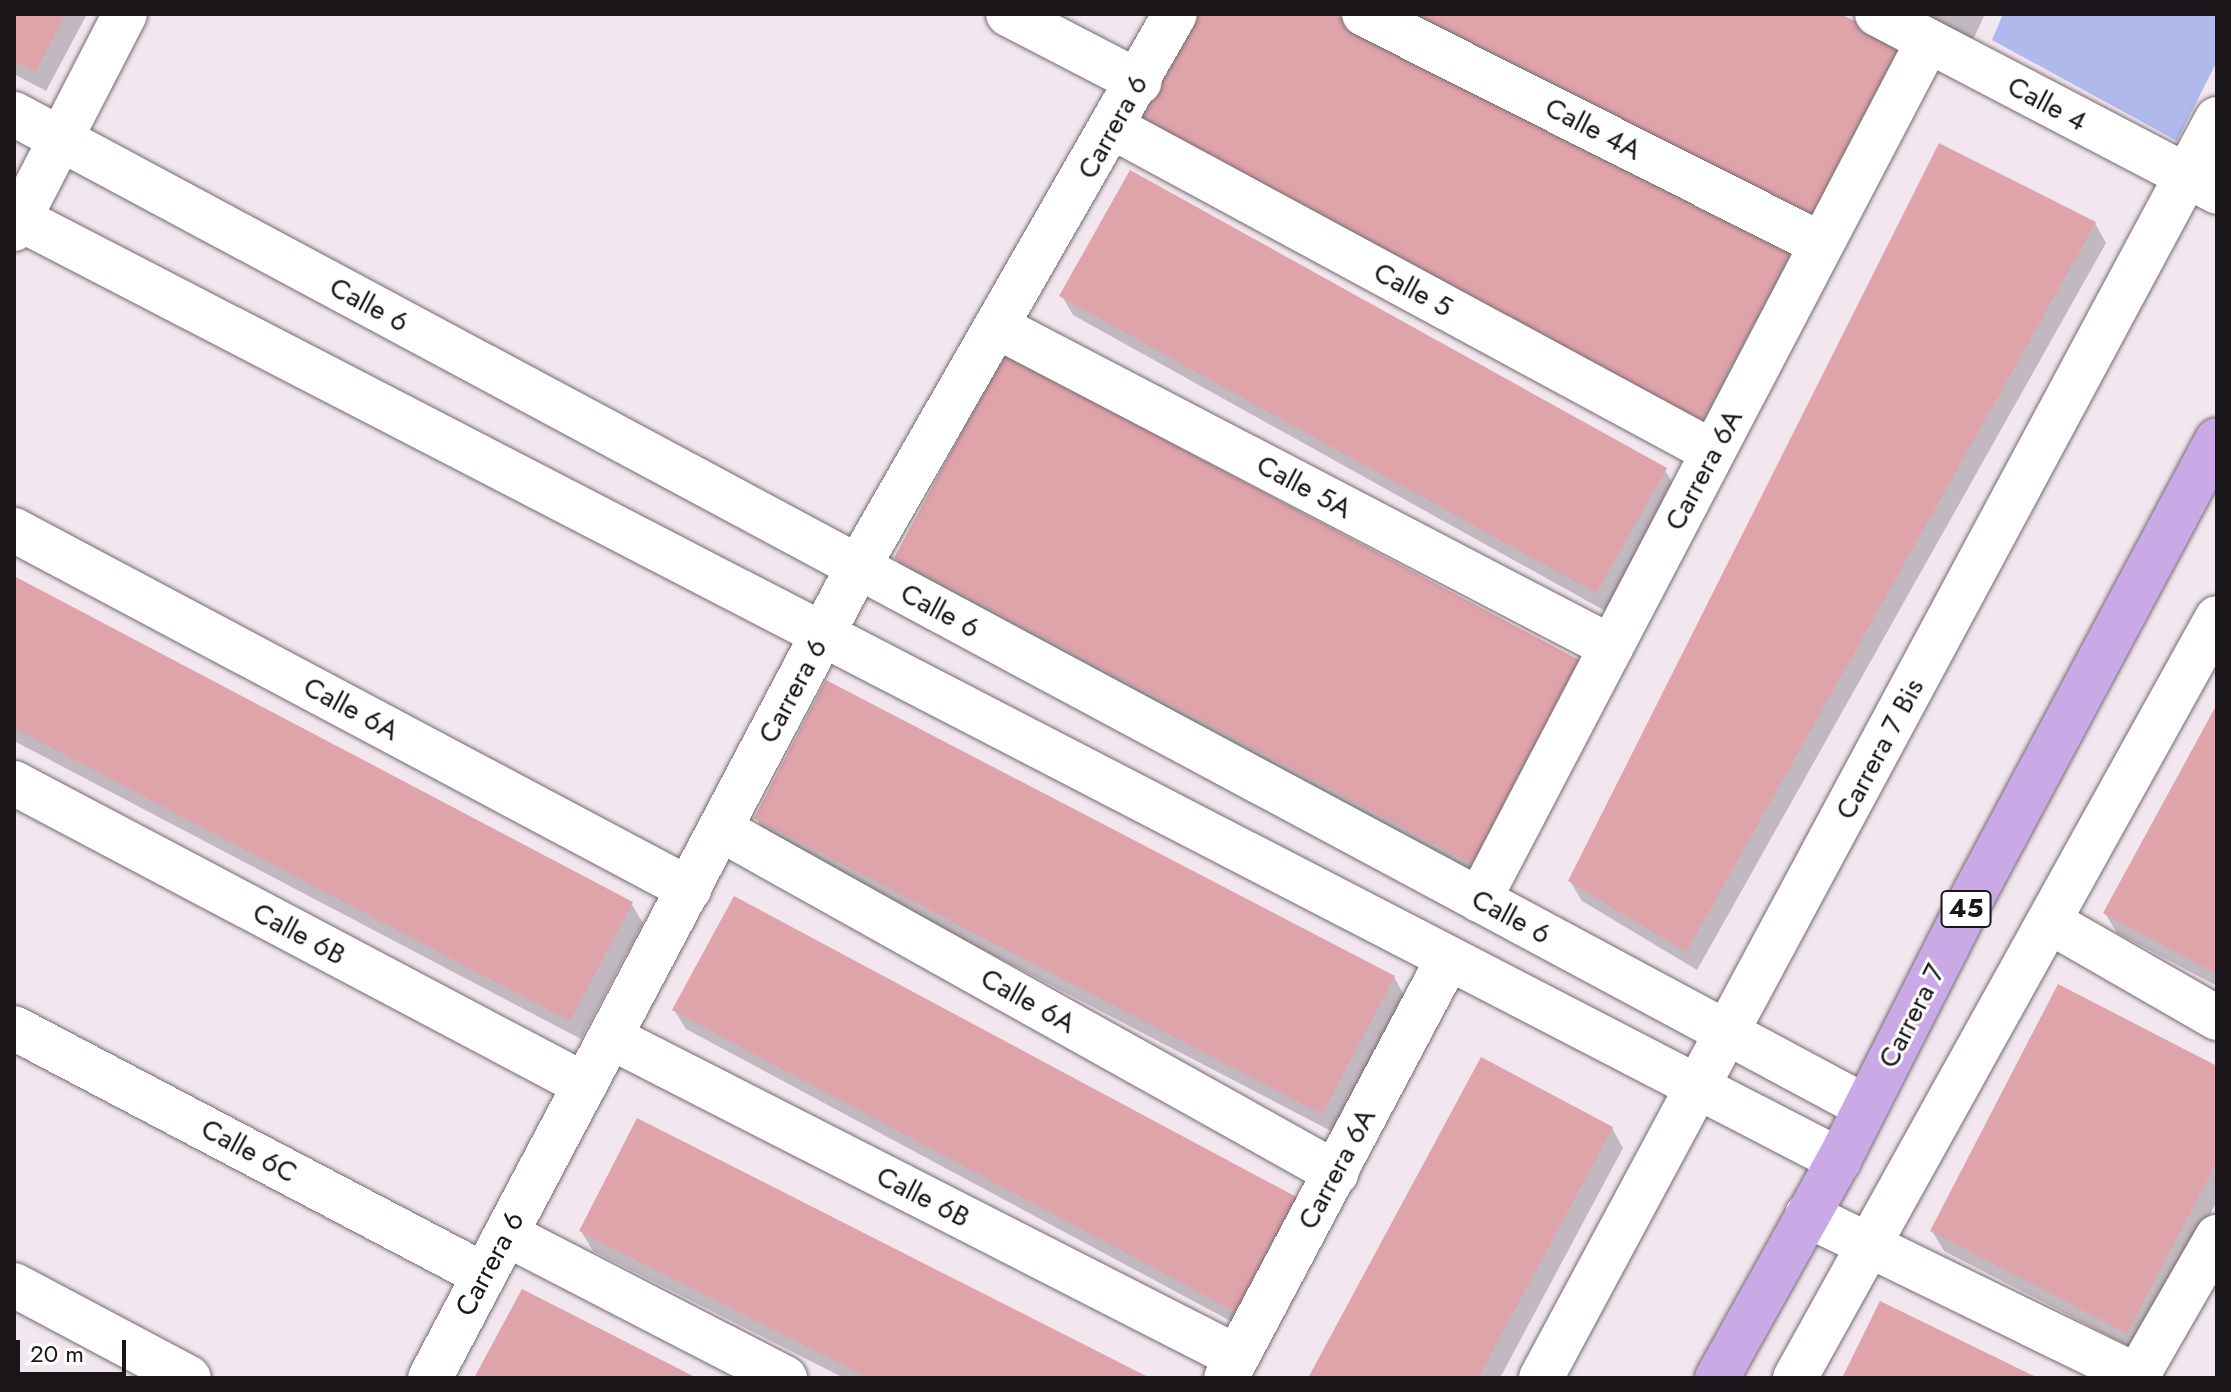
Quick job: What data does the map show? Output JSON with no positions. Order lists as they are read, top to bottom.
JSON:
{
  "streets": {
    "main road": ["45", "Carrera 7"],
    "street": [
      "Calle 4",
      "Carrera 6",
      "Calle 4A",
      "Calle 5",
      "Calle 6",
      "Carrera 6A",
      "Calle 5A",
      "Calle 6A",
      "Carrera 7 Bis",
      "Calle 6B",
      "Calle 6C"
    ]
  },
  "crossings": [
    ["Calle 4", "Carrera 6A"],
    ["Calle 4", "Carrera 7 Bis"],
    ["Carrera 6", "Calle 5"],
    ["Carrera 6", "Calle 6"],
    ["Carrera 6", "Calle 5A"],
    ["Carrera 6", "Calle 6A"],
    ["Carrera 6", "Calle 6B"],
    ["Carrera 6", "Calle 6C"],
    ["Calle 4A", "Carrera 6A"],
    ["Calle 5", "Carrera 6A"],
    ["Calle 6", "Carrera 6A"],
    ["Calle 6", "Carrera 7 Bis"],
    ["Calle 6", "Carrera 7"],
    ["Carrera 6A", "Calle 5A"],
    ["Carrera 6A", "Calle 6A"],
    ["Carrera 6A", "Calle 6B"]
  ],
  "scale_bar": "20 m"
}
